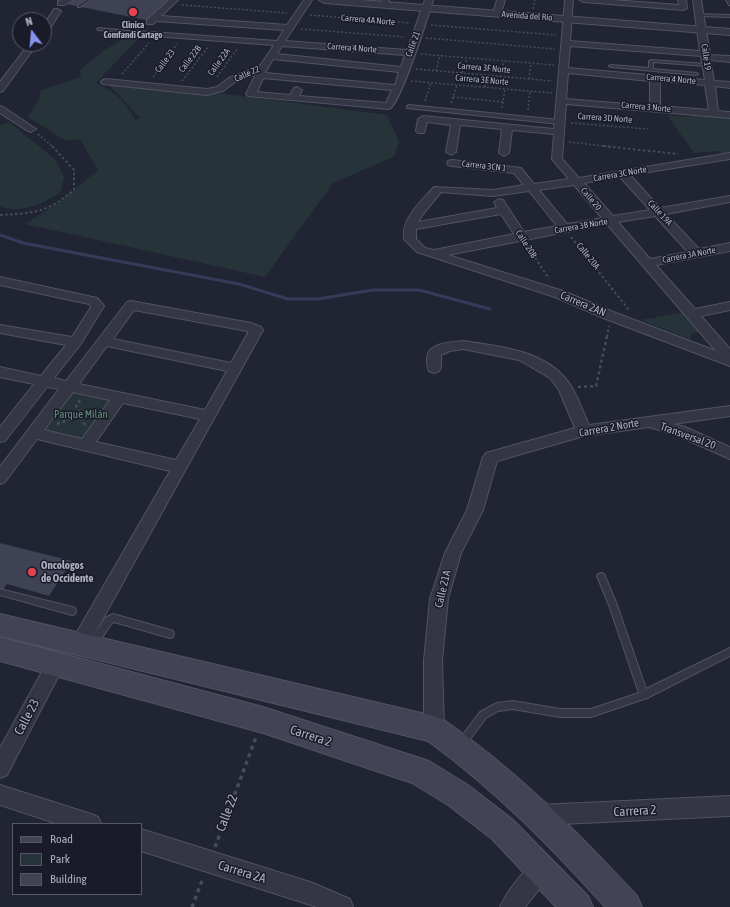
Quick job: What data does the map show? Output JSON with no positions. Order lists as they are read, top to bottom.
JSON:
{
  "streets": {
    "main road": ["Carrera 2"],
    "street": [
      "Avenida del Río",
      "Calle 21",
      "Carrera 4 Norte",
      "Calle 19",
      "Calle 23",
      "Calle 22",
      "Carrera 3 Norte",
      "Carrera 3CN 1",
      "Carrera 3C Norte",
      "Calle 20",
      "Calle 19A",
      "Carrera 3B Norte",
      "Calle 20B",
      "Carrera 3A Norte",
      "Carrera 2AN",
      "Carrera 2 Norte",
      "Transversal 20",
      "Calle 21A",
      "Carrera 2A"
    ],
    "path": [
      "Carrera 4A Norte",
      "Calle 22B",
      "Calle 22A",
      "Carrera 3F Norte",
      "Carrera 3E Norte",
      "Carrera 3D Norte",
      "Calle 20A"
    ]
  },
  "crossings": [
    ["Avenida del Río", "Calle 21"],
    ["Avenida del Río", "Calle 19"],
    ["Avenida del Río", "Calle 20"],
    ["Carrera 4A Norte", "Calle 21"],
    ["Carrera 4A Norte", "Calle 22"],
    ["Carrera 4A Norte", "Calle 20"],
    ["Calle 21", "Carrera 4 Norte"],
    ["Calle 21", "Carrera 3F Norte"],
    ["Calle 21", "Carrera 3E Norte"],
    ["Carrera 4 Norte", "Calle 19"],
    ["Carrera 4 Norte", "Calle 22B"],
    ["Carrera 4 Norte", "Calle 23"],
    ["Carrera 4 Norte", "Calle 22A"],
    ["Carrera 4 Norte", "Calle 22"],
    ["Carrera 4 Norte", "Calle 20"],
    ["Calle 19", "Carrera 3 Norte"],
    ["Calle 22B", "Calle 22"],
    ["Calle 23", "Calle 22"],
    ["Calle 23", "Carrera 2"],
    ["Calle 22A", "Calle 22"],
    ["Carrera 3F Norte", "Calle 20"],
    ["Calle 22", "Carrera 2"],
    ["Calle 22", "Carrera 2A"],
    ["Carrera 3E Norte", "Carrera 3 Norte"],
    ["Carrera 3E Norte", "Calle 20"],
    ["Carrera 3 Norte", "Calle 20"],
    ["Carrera 3D Norte", "Calle 20"],
    ["Carrera 3CN 1", "Carrera 3C Norte"],
    ["Carrera 3C Norte", "Calle 20"],
    ["Carrera 3C Norte", "Calle 19A"],
    ["Carrera 3C Norte", "Calle 20B"],
    ["Carrera 3C Norte", "Carrera 2AN"],
    ["Calle 20", "Carrera 3B Norte"],
    ["Calle 20", "Carrera 3A Norte"],
    ["Calle 20", "Carrera 2AN"],
    ["Calle 19A", "Carrera 3B Norte"],
    ["Calle 19A", "Carrera 3A Norte"],
    ["Carrera 3B Norte", "Calle 20B"],
    ["Carrera 3B Norte", "Calle 20A"],
    ["Carrera 3B Norte", "Carrera 2AN"],
    ["Calle 20B", "Carrera 2AN"],
    ["Calle 20A", "Carrera 2AN"],
    ["Carrera 2 Norte", "Transversal 20"],
    ["Carrera 2 Norte", "Calle 21A"]
  ],
  "parks": ["Parque Milán"],
  "places": ["Clinica Comfandi Cartago", "Oncologos de Occidente"],
  "legend": ["Road", "Park", "Building"],
  "north": "top"
}
